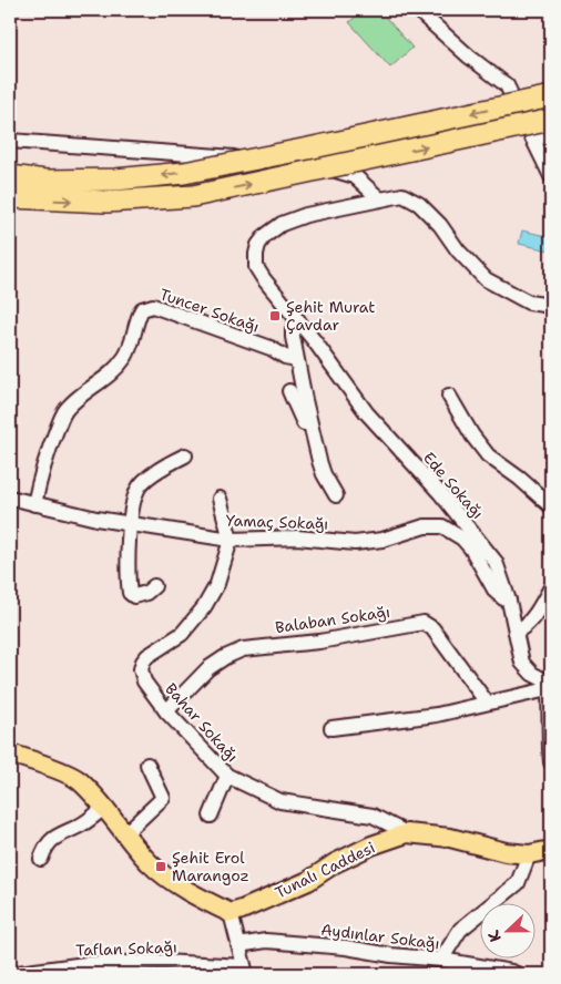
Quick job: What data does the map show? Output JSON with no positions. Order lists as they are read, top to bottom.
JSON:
{
  "streets": {
    "main road": ["Tunalı Caddesi"],
    "street": [
      "Tuncer Sokağı",
      "Ede Sokağı",
      "Yamaç Sokağı",
      "Balaban Sokağı",
      "Bahar Sokağı",
      "Aydınlar Sokağı",
      "Taflan Sokağı"
    ]
  },
  "crossings": [
    ["Tuncer Sokağı", "Yamaç Sokağı"],
    ["Ede Sokağı", "Yamaç Sokağı"],
    ["Yamaç Sokağı", "Bahar Sokağı"],
    ["Balaban Sokağı", "Bahar Sokağı"],
    ["Bahar Sokağı", "Tunalı Caddesi"]
  ],
  "places": {
    "transit": ["Şehit Murat Çavdar", "Şehit Erol Marangoz"]
  },
  "north": "left"
}
